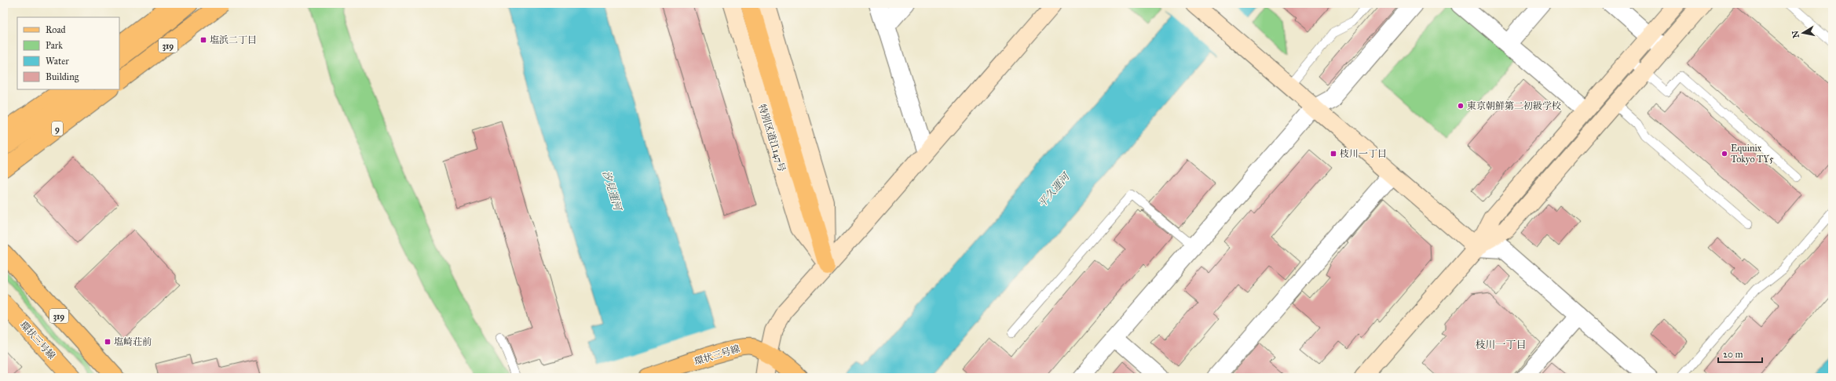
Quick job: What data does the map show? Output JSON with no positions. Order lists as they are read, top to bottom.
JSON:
{
  "streets": {
    "main road": ["319", "9", "環状三号線"],
    "street": ["特別区道江147号"]
  },
  "districts": ["枝川一丁目"],
  "water": ["汐見運河", "平久運河"],
  "places": {
    "transit": ["塩浜二丁目", "枝川一丁目", "塩崎荘前"],
    "other": ["東京朝鮮第二初級学校", "Equinix Tokyo TY5"]
  },
  "legend": [
    "Road",
    "Park",
    "Water",
    "Building"
  ],
  "scale_bar": "20 m",
  "north": "left"
}
